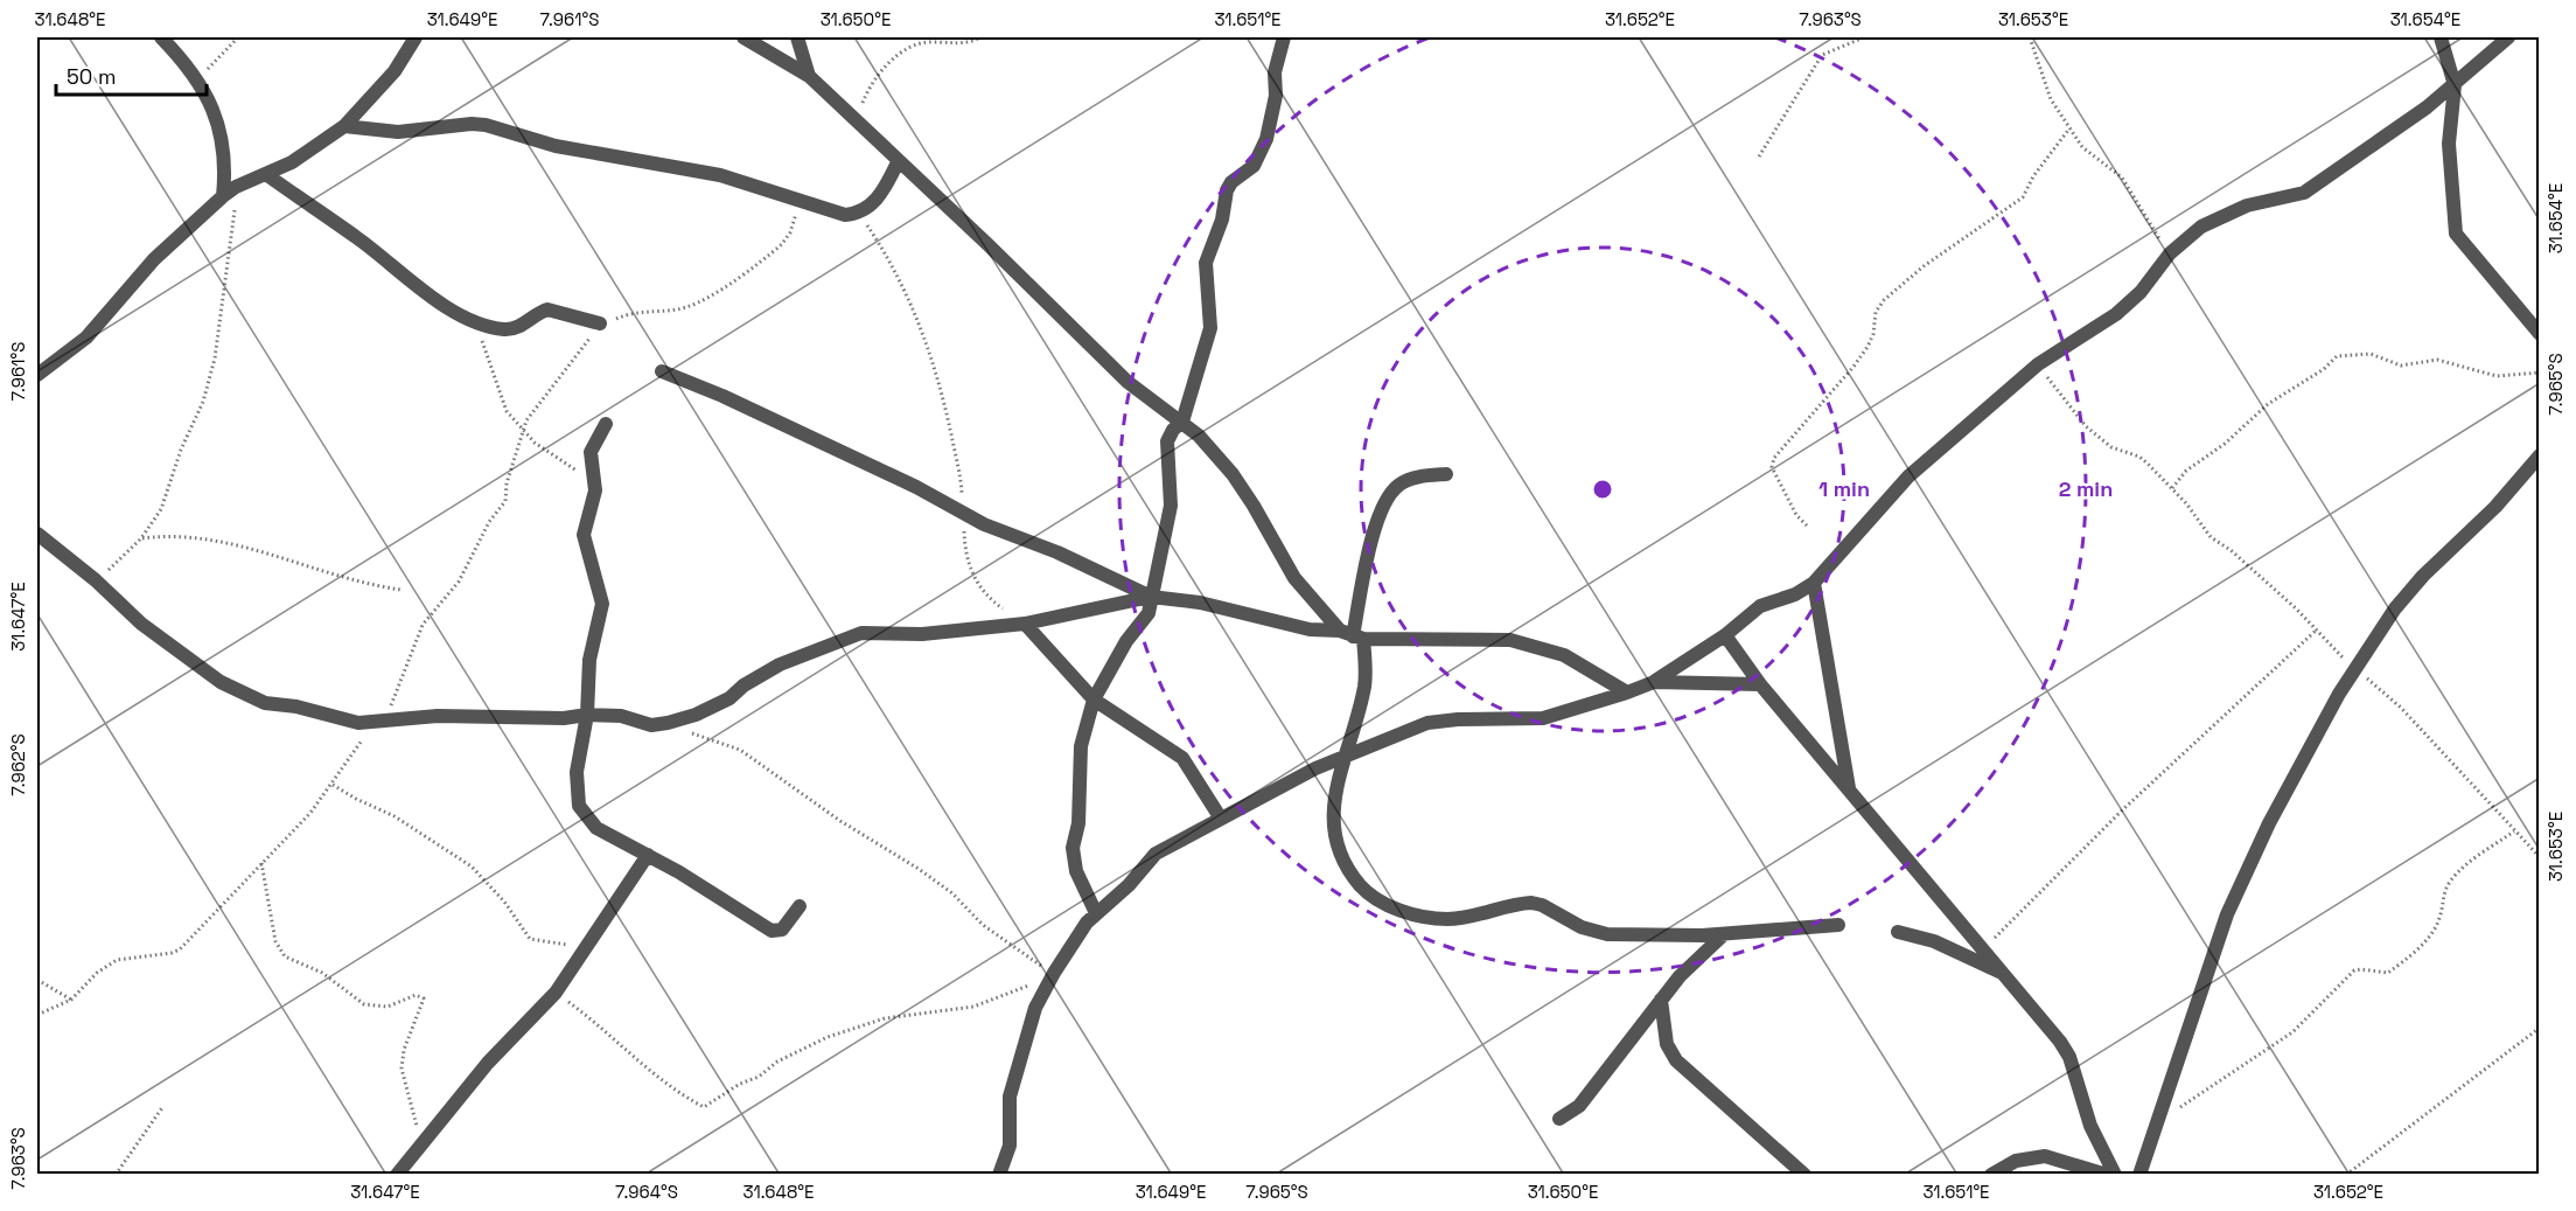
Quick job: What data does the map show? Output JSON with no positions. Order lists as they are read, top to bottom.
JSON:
{
  "scale_bar": "50 m",
  "coordinates": [
    "31.648°E",
    "31.649°E",
    "7.961°S",
    "31.650°E",
    "31.651°E",
    "31.652°E",
    "7.963°S",
    "31.653°E",
    "31.654°E",
    "7.965°S",
    "31.647°E",
    "7.962°S",
    "7.964°S"
  ],
  "rings": ["1 min", "2 min"]
}
